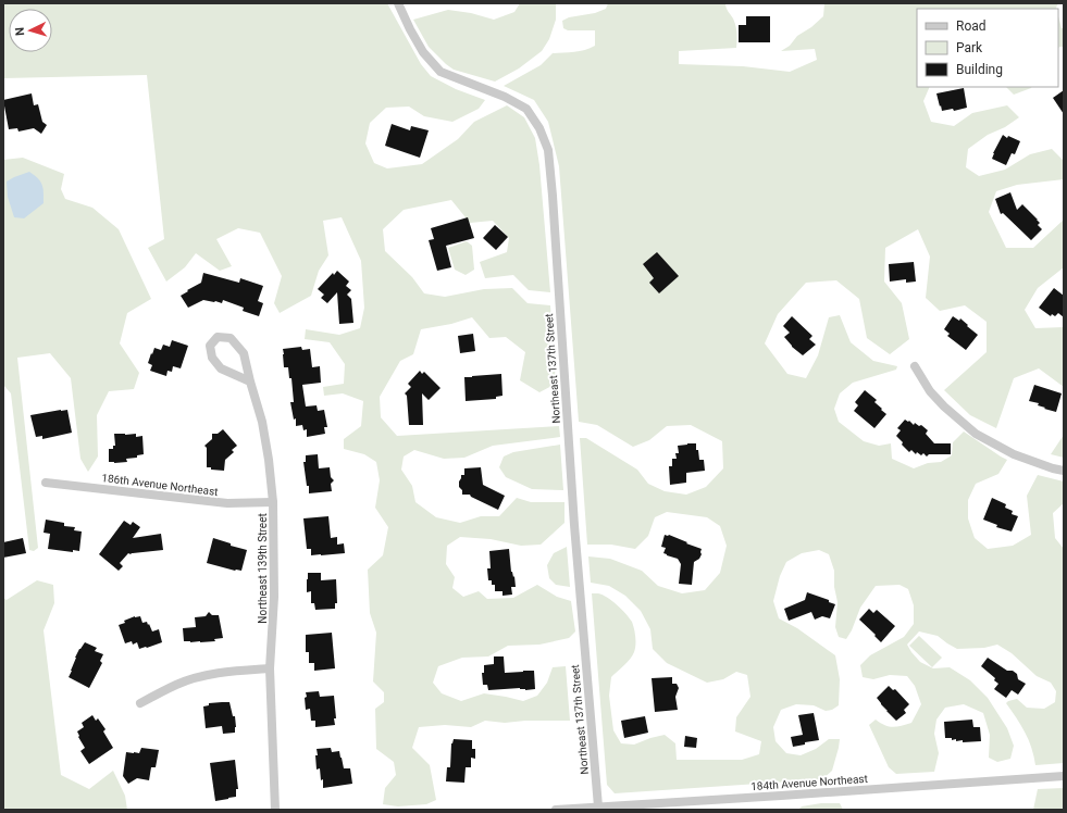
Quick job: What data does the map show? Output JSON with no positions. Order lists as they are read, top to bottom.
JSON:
{
  "streets": {
    "street": [
      "Northeast 137th Street",
      "186th Avenue Northeast",
      "Northeast 139th Street",
      "184th Avenue Northeast"
    ]
  },
  "crossings": [
    ["Northeast 137th Street", "184th Avenue Northeast"],
    ["186th Avenue Northeast", "Northeast 139th Street"]
  ],
  "legend": ["Road", "Park", "Building"],
  "north": "left"
}
